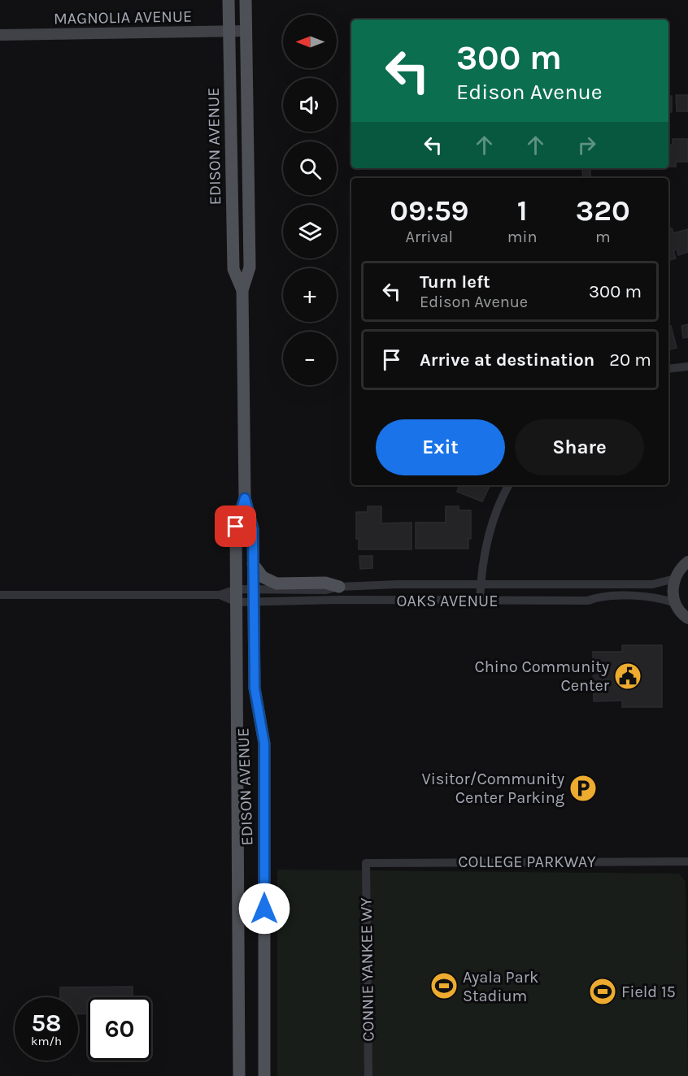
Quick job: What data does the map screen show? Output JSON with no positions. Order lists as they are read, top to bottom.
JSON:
{
  "streets": {
    "main road": ["EDISON AVENUE"],
    "street": [
      "MAGNOLIA AVENUE",
      "OAKS AVENUE",
      "COLLEGE PARKWAY",
      "CONNIE YANKEE WY"
    ]
  },
  "crossings": [
    ["MAGNOLIA AVENUE", "EDISON AVENUE"],
    ["EDISON AVENUE", "OAKS AVENUE"],
    ["COLLEGE PARKWAY", "CONNIE YANKEE WY"]
  ],
  "places": {
    "public building": ["Chino Community Center"],
    "parking": ["Visitor/Community Center Parking"],
    "sports": ["Ayala Park Stadium", "Field 15"]
  },
  "north": "left",
  "page": {
    "map_buttons": ["+", "−"],
    "turn": ["300 m", "Edison Avenue"],
    "eta": [
      "09:59",
      "Arrival",
      "1",
      "min",
      "320",
      "m"
    ],
    "list": [
      {
        "name": "Turn left",
        "note": "Edison Avenue",
        "value": "300 m"
      },
      {
        "name": "Arrive at destination",
        "value": "20 m"
      }
    ],
    "buttons": ["Exit", "Share"],
    "speed": "58 km/h",
    "limit": "60"
  }
}
